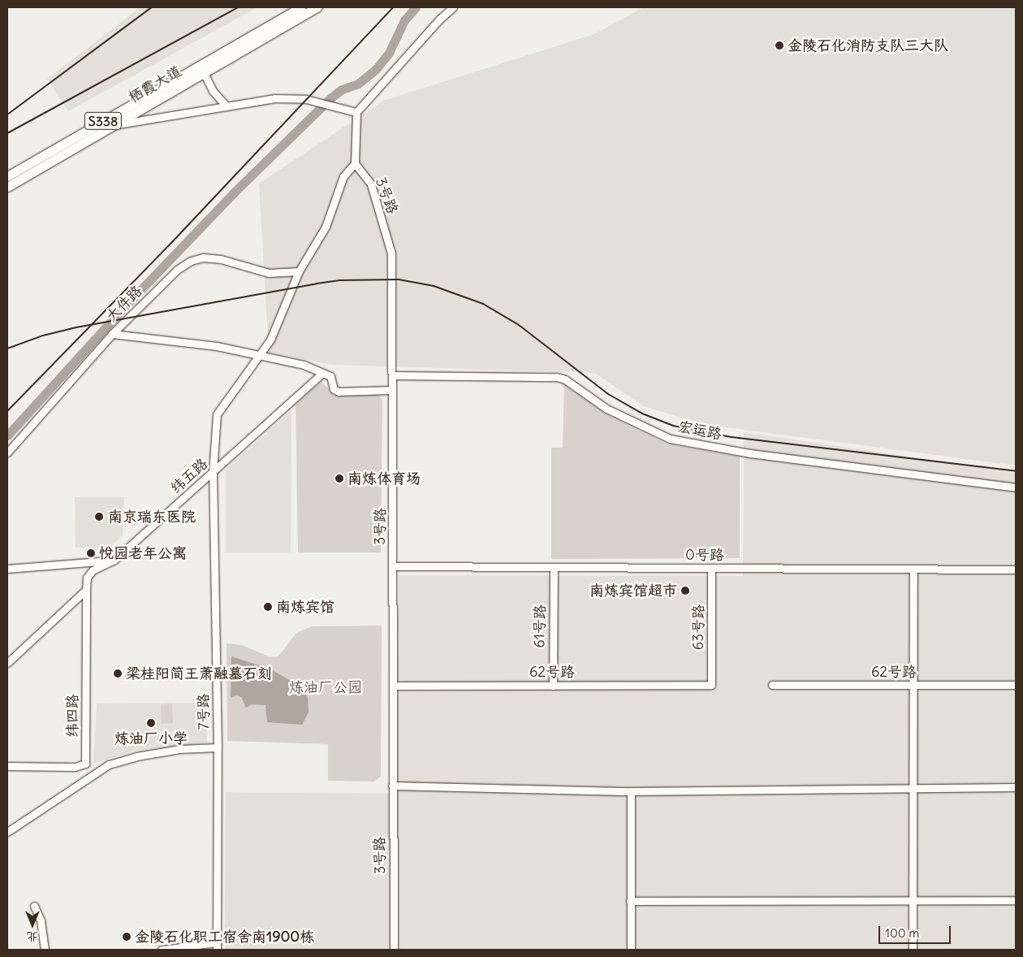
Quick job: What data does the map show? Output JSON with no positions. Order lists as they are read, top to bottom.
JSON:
{
  "streets": {
    "main road": ["栖霞大道", "S338"],
    "street": [
      "3号路",
      "大件路",
      "宏运路",
      "纬五路",
      "0号路",
      "61号路",
      "63号路",
      "62号路",
      "7号路",
      "纬四路"
    ]
  },
  "crossings": [
    ["3号路", "宏运路"],
    ["3号路", "0号路"],
    ["3号路", "62号路"],
    ["3号路", "7号路"],
    ["大件路", "7号路"],
    ["纬五路", "7号路"],
    ["纬五路", "纬四路"],
    ["0号路", "61号路"],
    ["0号路", "63号路"],
    ["61号路", "62号路"],
    ["63号路", "62号路"]
  ],
  "parks": ["炼油厂公园"],
  "places": [
    "金陵石化消防支队三大队",
    "南炼体育场",
    "南京瑞东医院",
    "悦园老年公寓",
    "南炼宾馆超市",
    "南炼宾馆",
    "梁桂阳简王萧融墓石刻",
    "炼油厂小学",
    "金陵石化职工宿舍南1900栋"
  ],
  "scale_bar": "100 m",
  "north": "bottom"
}
